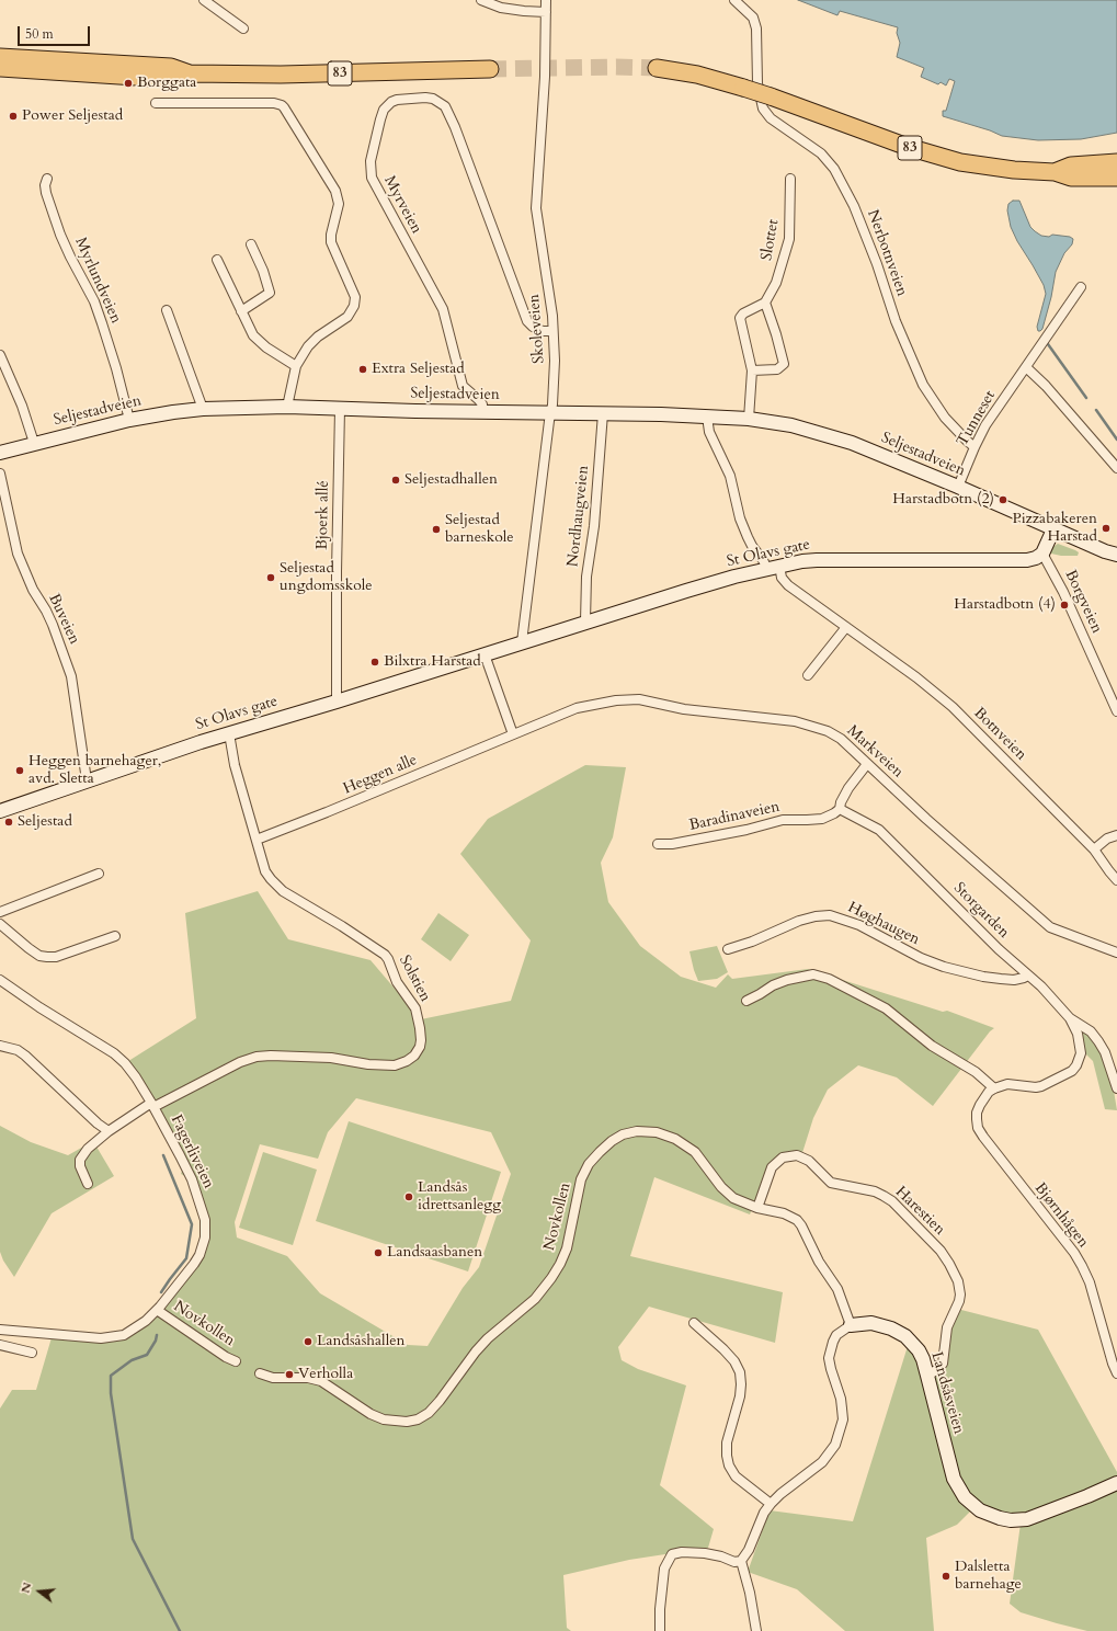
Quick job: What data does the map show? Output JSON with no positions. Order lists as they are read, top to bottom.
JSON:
{
  "streets": {
    "highway": ["83"],
    "street": [
      "Myrveien",
      "Slottet",
      "Nerbotnveien",
      "Myrlundveien",
      "Skoleveien",
      "Seljestadveien",
      "Tunneset",
      "Bjoerk allé",
      "Nordhaugveien",
      "St Olavs gate",
      "Borgveien",
      "Buveien",
      "Botnveien",
      "Markveien",
      "Heggen alle",
      "Baradinaveien",
      "Storgarden",
      "Høghaugen",
      "Solstien",
      "Fagerliveien",
      "Harestien",
      "Bjørnhågen",
      "Novkollen",
      "Landsåsveien"
    ]
  },
  "crossings": [
    ["83", "Nerbotnveien"],
    ["Myrveien", "Skoleveien"],
    ["Myrveien", "Seljestadveien"],
    ["Nerbotnveien", "Tunneset"],
    ["Myrlundveien", "Seljestadveien"],
    ["Skoleveien", "Seljestadveien"],
    ["Skoleveien", "St Olavs gate"],
    ["Seljestadveien", "Tunneset"],
    ["Seljestadveien", "Bjoerk allé"],
    ["Seljestadveien", "Nordhaugveien"],
    ["Seljestadveien", "Botnveien"],
    ["Bjoerk allé", "St Olavs gate"],
    ["Nordhaugveien", "St Olavs gate"],
    ["St Olavs gate", "Borgveien"],
    ["St Olavs gate", "Buveien"],
    ["St Olavs gate", "Botnveien"],
    ["St Olavs gate", "Solstien"],
    ["Markveien", "Heggen alle"],
    ["Heggen alle", "Solstien"],
    ["Baradinaveien", "Storgarden"],
    ["Storgarden", "Høghaugen"],
    ["Solstien", "Fagerliveien"],
    ["Fagerliveien", "Novkollen"],
    ["Harestien", "Novkollen"],
    ["Harestien", "Landsåsveien"],
    ["Novkollen", "Landsåsveien"]
  ],
  "places": [
    "Borggata",
    "Power Seljestad",
    "Extra Seljestad",
    "Seljestadhallen",
    "Harstadbotn (2)",
    "Pizzabakeren Harstad",
    "Seljestad barneskole",
    "Seljestad ungdomsskole",
    "Harstadbotn (4)",
    "Bilxtra Harstad",
    "Heggen barnehager, avd. Sletta",
    "Seljestad",
    "Landsås idrettsanlegg",
    "Landsaasbanen",
    "Landsåshallen",
    "Verholla",
    "Dalsletta barnehage"
  ],
  "scale_bar": "50 m",
  "north": "left"
}
